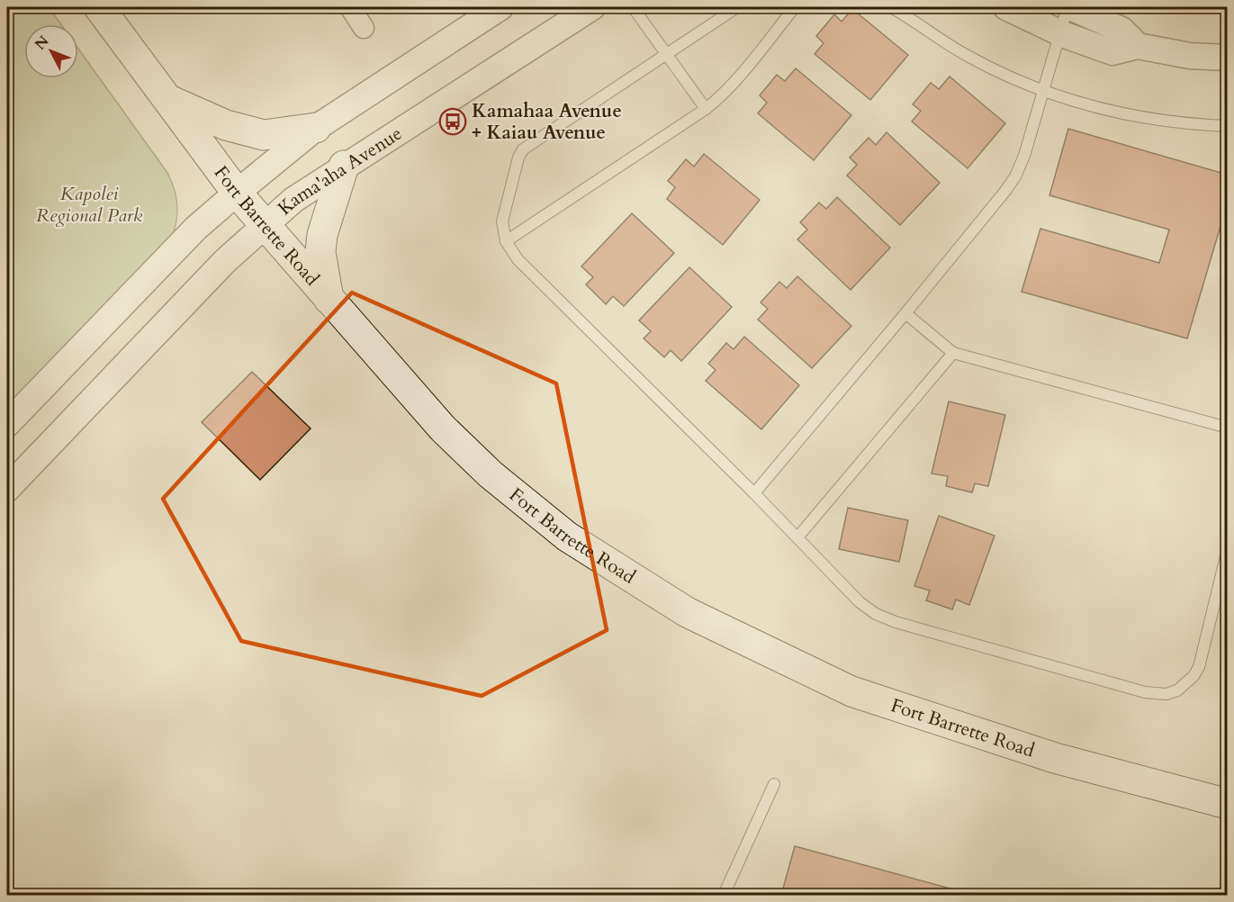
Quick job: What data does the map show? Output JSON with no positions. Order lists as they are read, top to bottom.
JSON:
{
  "streets": {
    "main road": ["Fort Barrette Road"],
    "street": ["Kama'aha Avenue"]
  },
  "crossings": [
    ["Kama'aha Avenue", "Fort Barrette Road"]
  ],
  "parks": ["Kapolei Regional Park"],
  "places": {
    "bus stop": ["Kamahaa Avenue + Kaiau Avenue"]
  },
  "north": "top left"
}
